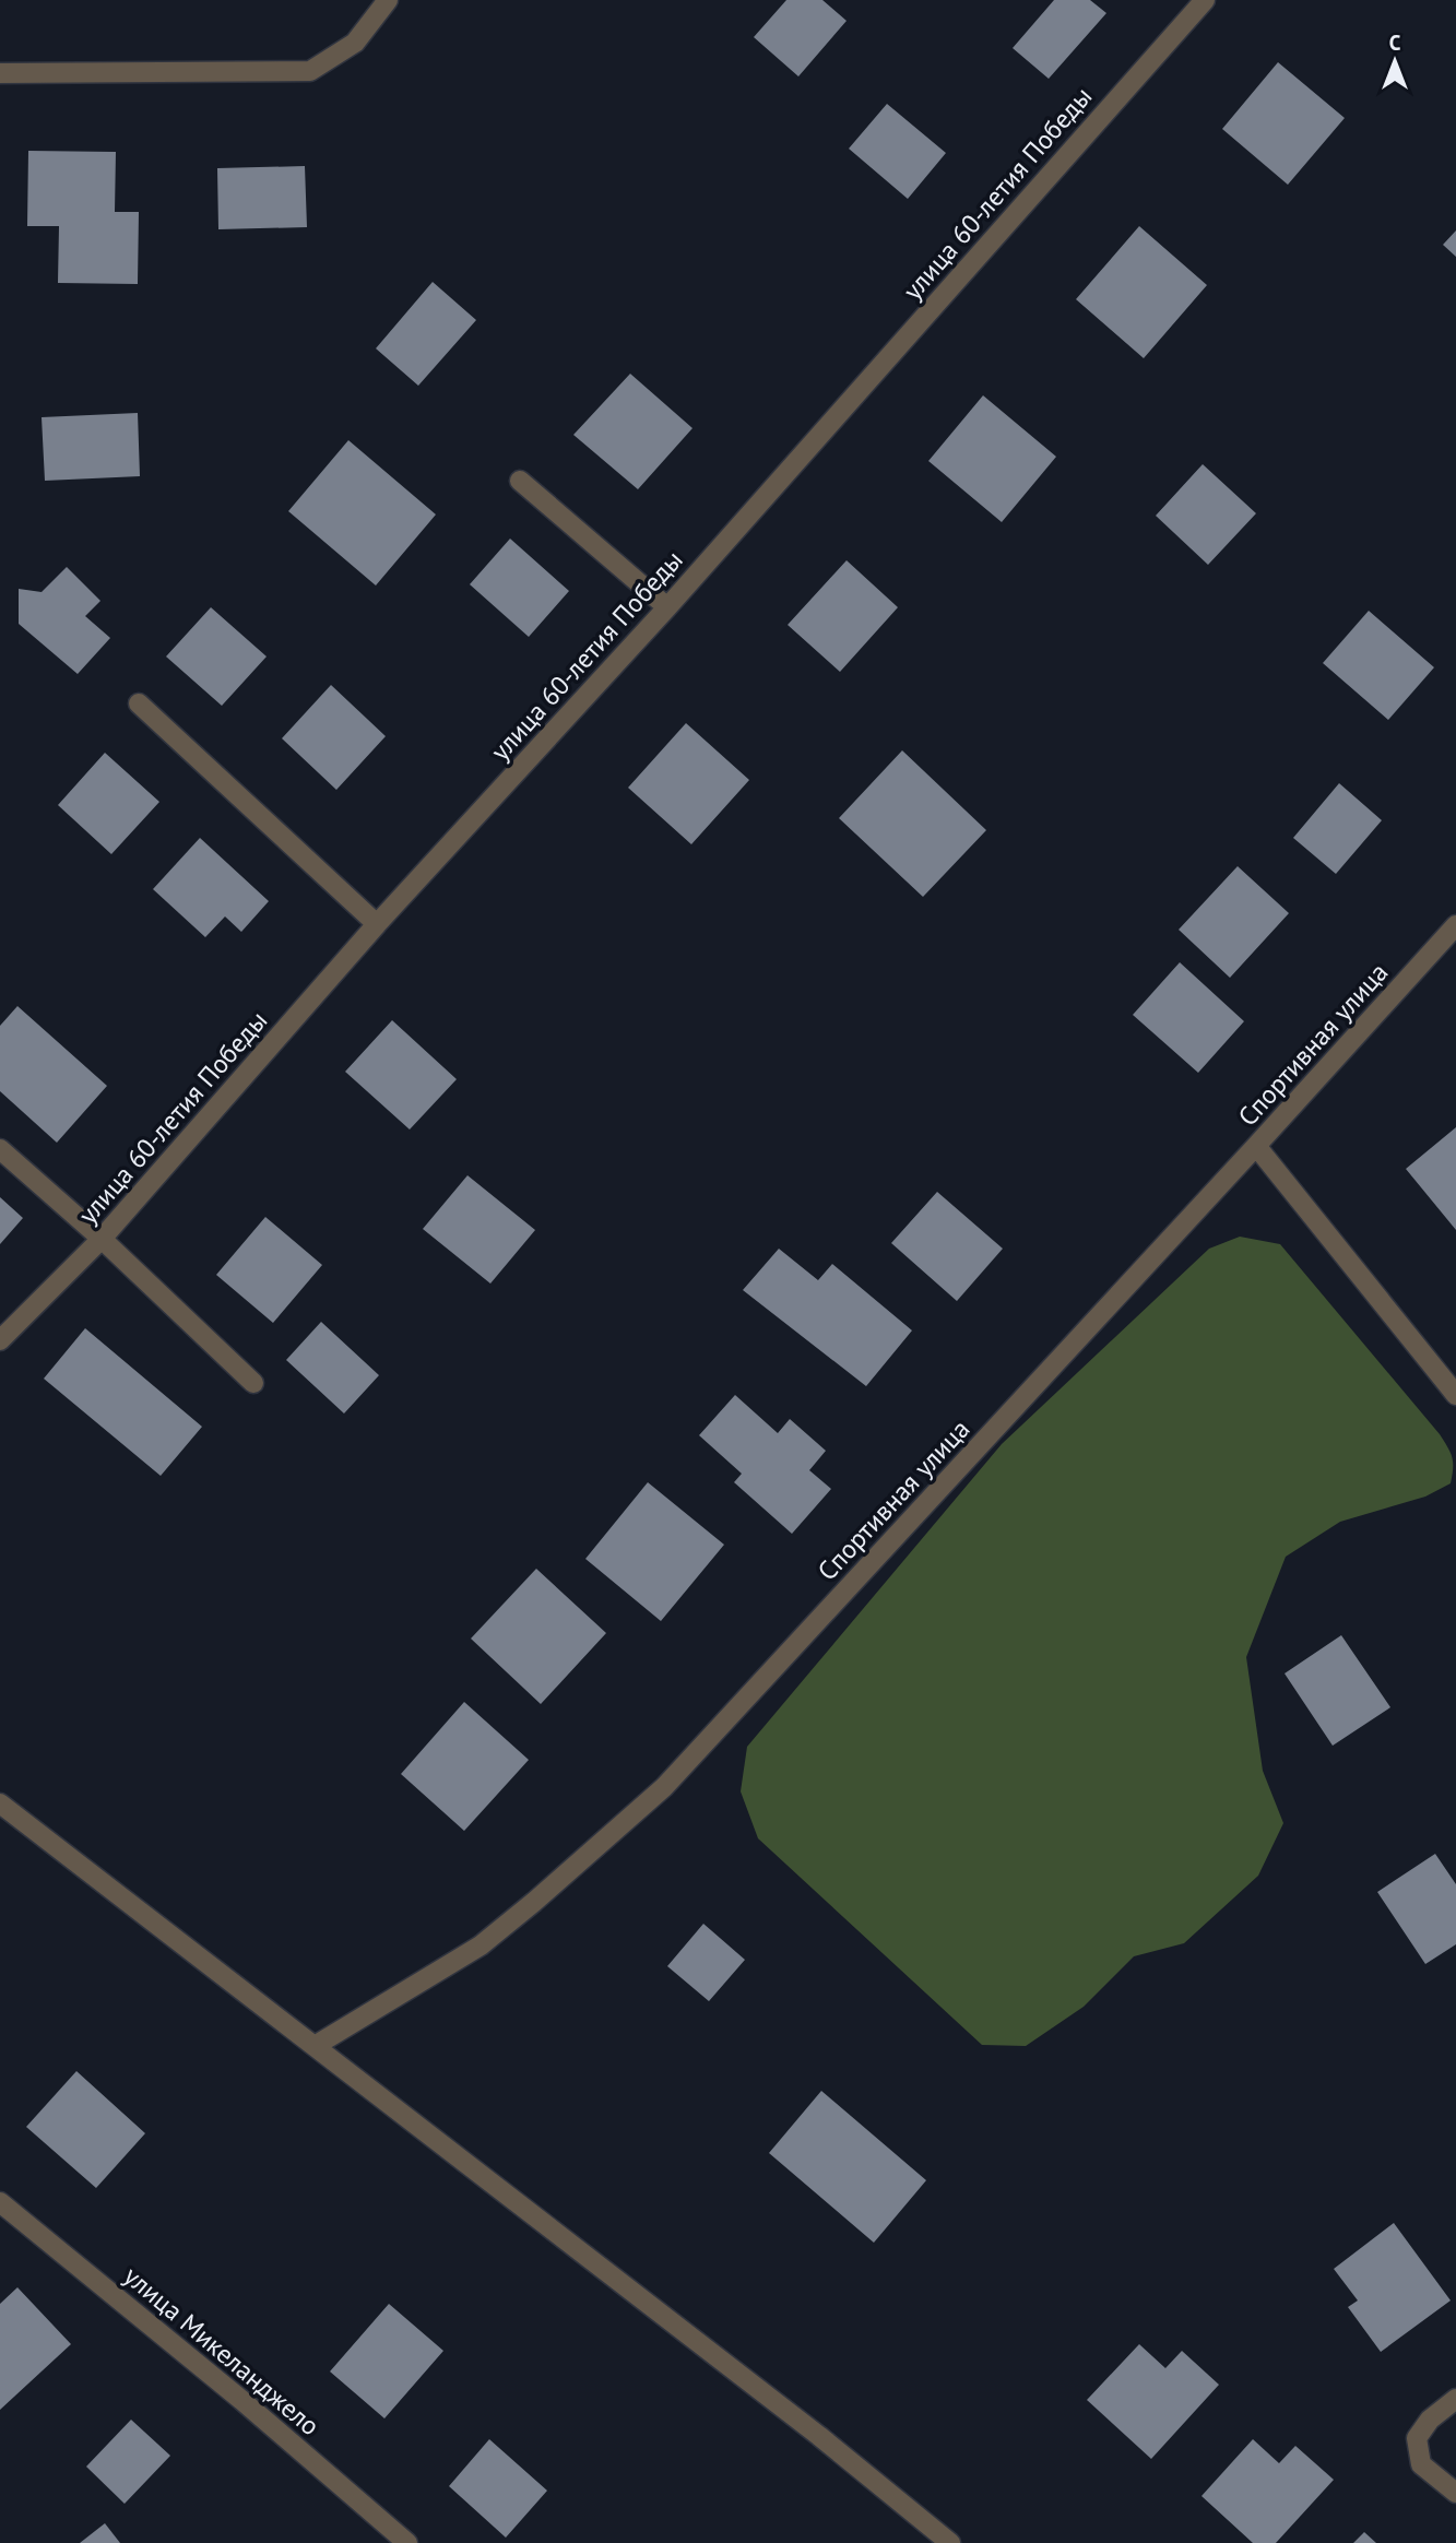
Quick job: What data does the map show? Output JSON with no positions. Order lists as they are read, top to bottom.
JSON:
{
  "streets": {
    "street": ["улица 60-летия Победы", "Спортивная улица", "улица Микеланджело"]
  },
  "north": "top"
}
